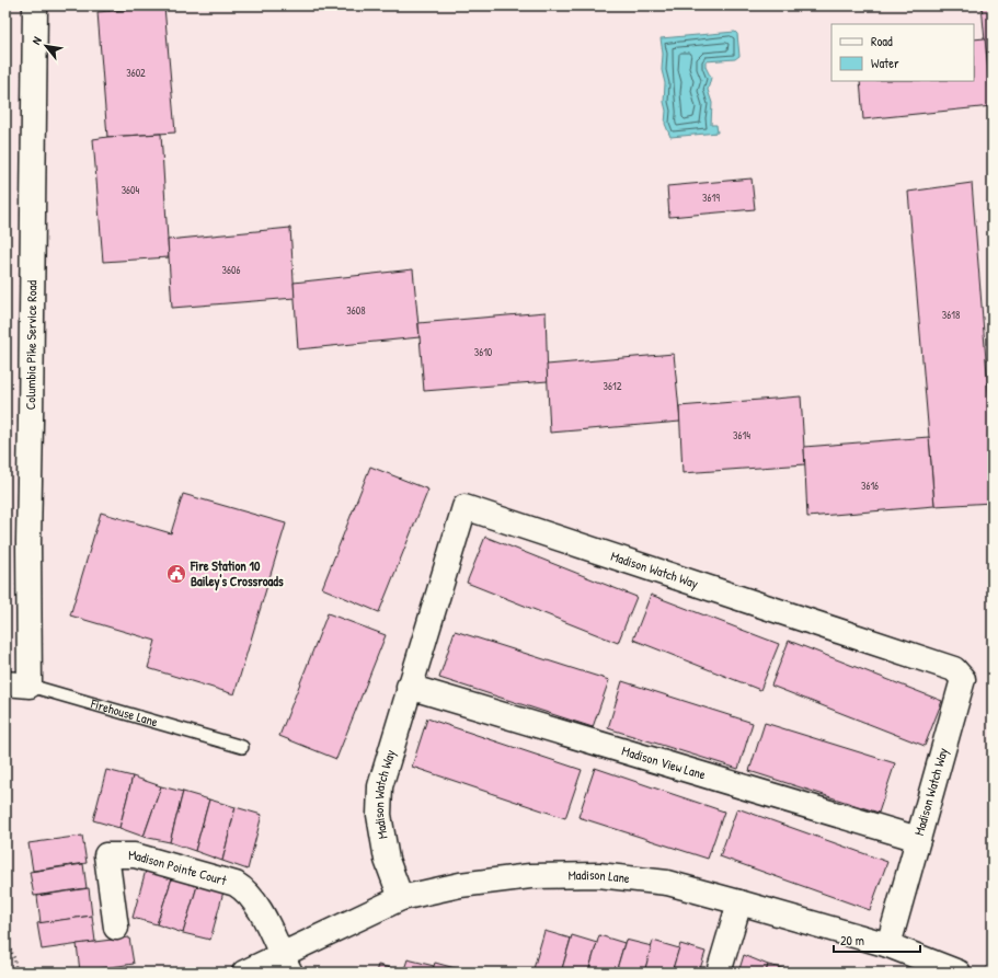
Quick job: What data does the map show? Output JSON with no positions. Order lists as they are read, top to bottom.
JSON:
{
  "streets": {
    "street": [
      "Columbia Pike Service Road",
      "Madison Watch Way",
      "Firehouse Lane",
      "Madison View Lane",
      "Madison Pointe Court",
      "Madison Lane"
    ]
  },
  "crossings": [
    ["Columbia Pike Service Road", "Firehouse Lane"],
    ["Madison Watch Way", "Madison View Lane"],
    ["Madison Watch Way", "Madison Lane"],
    ["Madison Pointe Court", "Madison Lane"]
  ],
  "places": {
    "public building": ["Fire Station 10 Bailey's Crossroads"]
  },
  "house_numbers": [
    "3602",
    "3604",
    "3619",
    "3606",
    "3608",
    "3618",
    "3610",
    "3612",
    "3614",
    "3616"
  ],
  "legend": ["Road", "Water"],
  "scale_bar": "20 m",
  "north": "top left"
}
